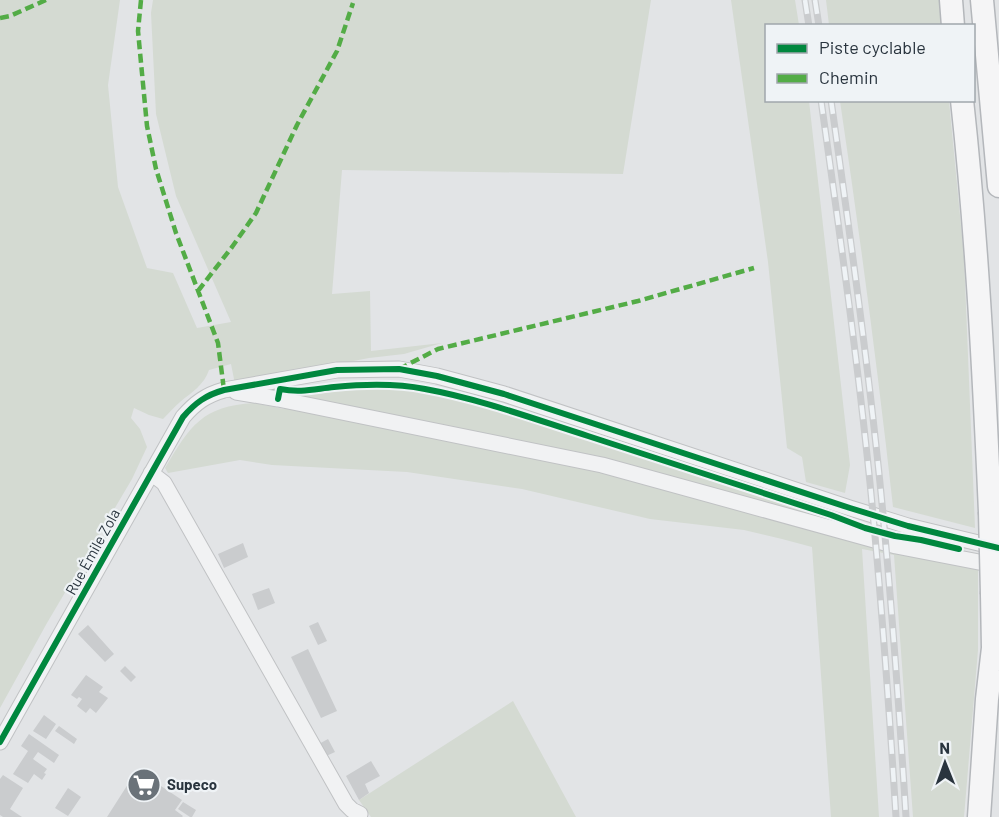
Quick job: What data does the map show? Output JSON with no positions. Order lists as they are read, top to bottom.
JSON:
{
  "streets": {
    "street": ["Rue Émile Zola"]
  },
  "places": {
    "supermarket": ["Supeco"]
  },
  "legend": ["Piste cyclable", "Chemin"],
  "north": "top"
}
